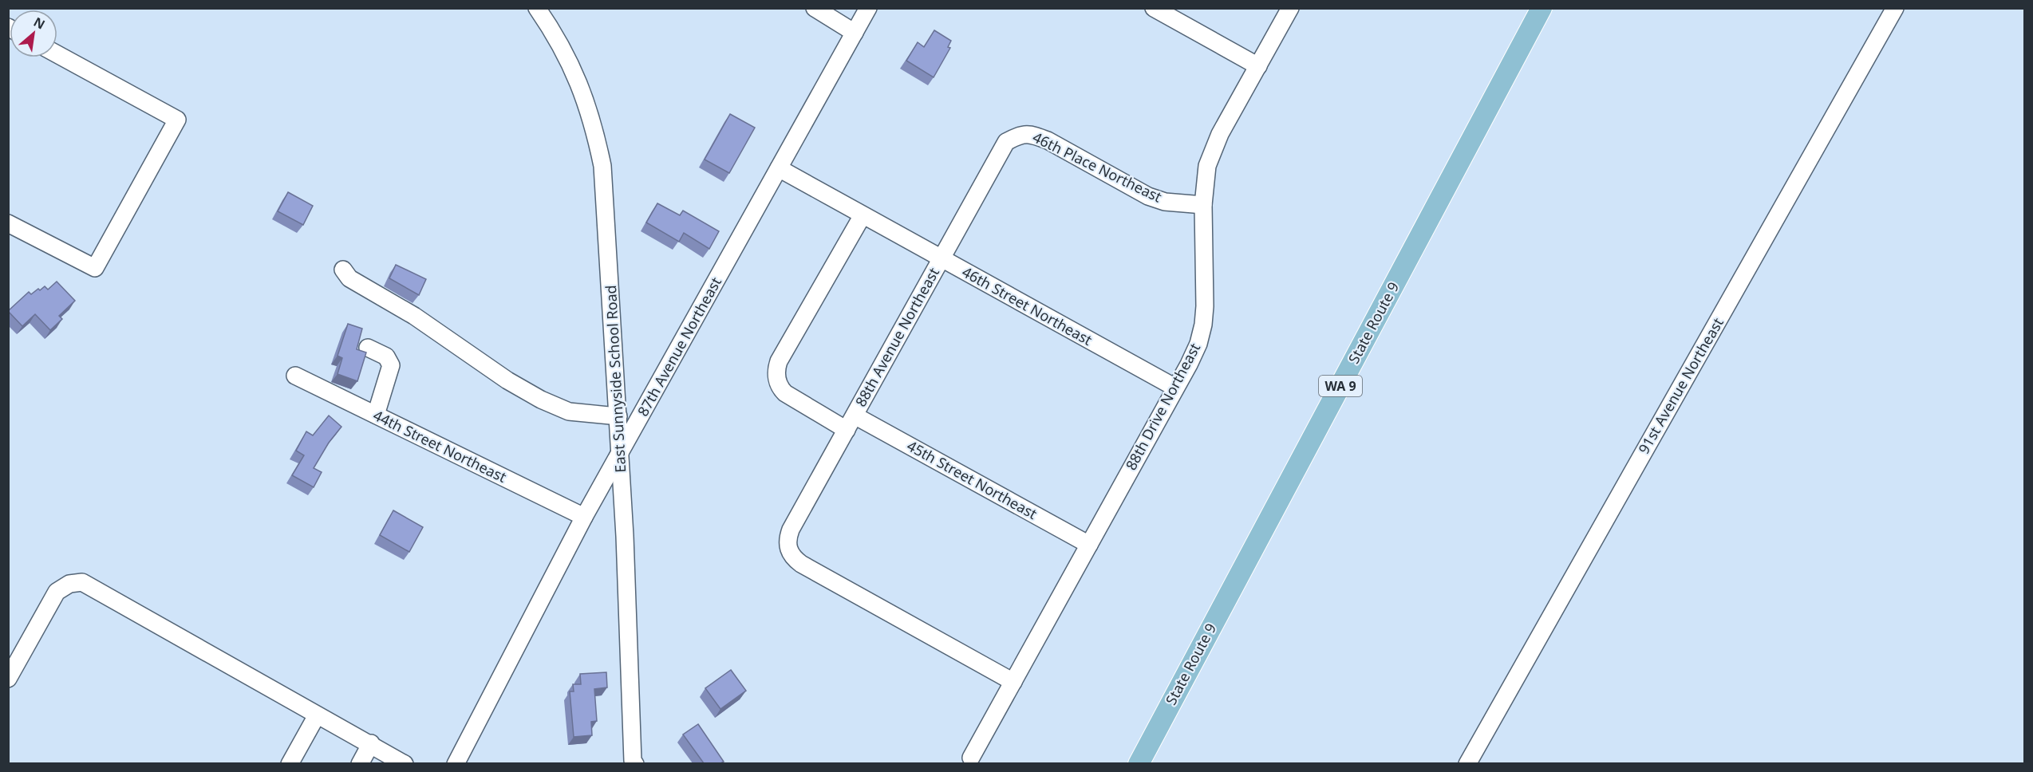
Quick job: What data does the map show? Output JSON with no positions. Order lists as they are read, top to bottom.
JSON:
{
  "streets": {
    "main road": ["State Route 9", "WA 9"],
    "street": [
      "46th Place Northeast",
      "46th Street Northeast",
      "88th Avenue Northeast",
      "87th Avenue Northeast",
      "East Sunnyside School Road",
      "91st Avenue Northeast",
      "88th Drive Northeast",
      "44th Street Northeast",
      "45th Street Northeast"
    ]
  },
  "crossings": [
    ["46th Place Northeast", "88th Avenue Northeast"],
    ["46th Place Northeast", "88th Drive Northeast"],
    ["46th Street Northeast", "88th Avenue Northeast"],
    ["46th Street Northeast", "87th Avenue Northeast"],
    ["46th Street Northeast", "88th Drive Northeast"],
    ["46th Street Northeast", "45th Street Northeast"],
    ["88th Avenue Northeast", "88th Drive Northeast"],
    ["88th Avenue Northeast", "45th Street Northeast"],
    ["87th Avenue Northeast", "East Sunnyside School Road"],
    ["87th Avenue Northeast", "44th Street Northeast"],
    ["88th Drive Northeast", "45th Street Northeast"]
  ],
  "north": "top right"
}
